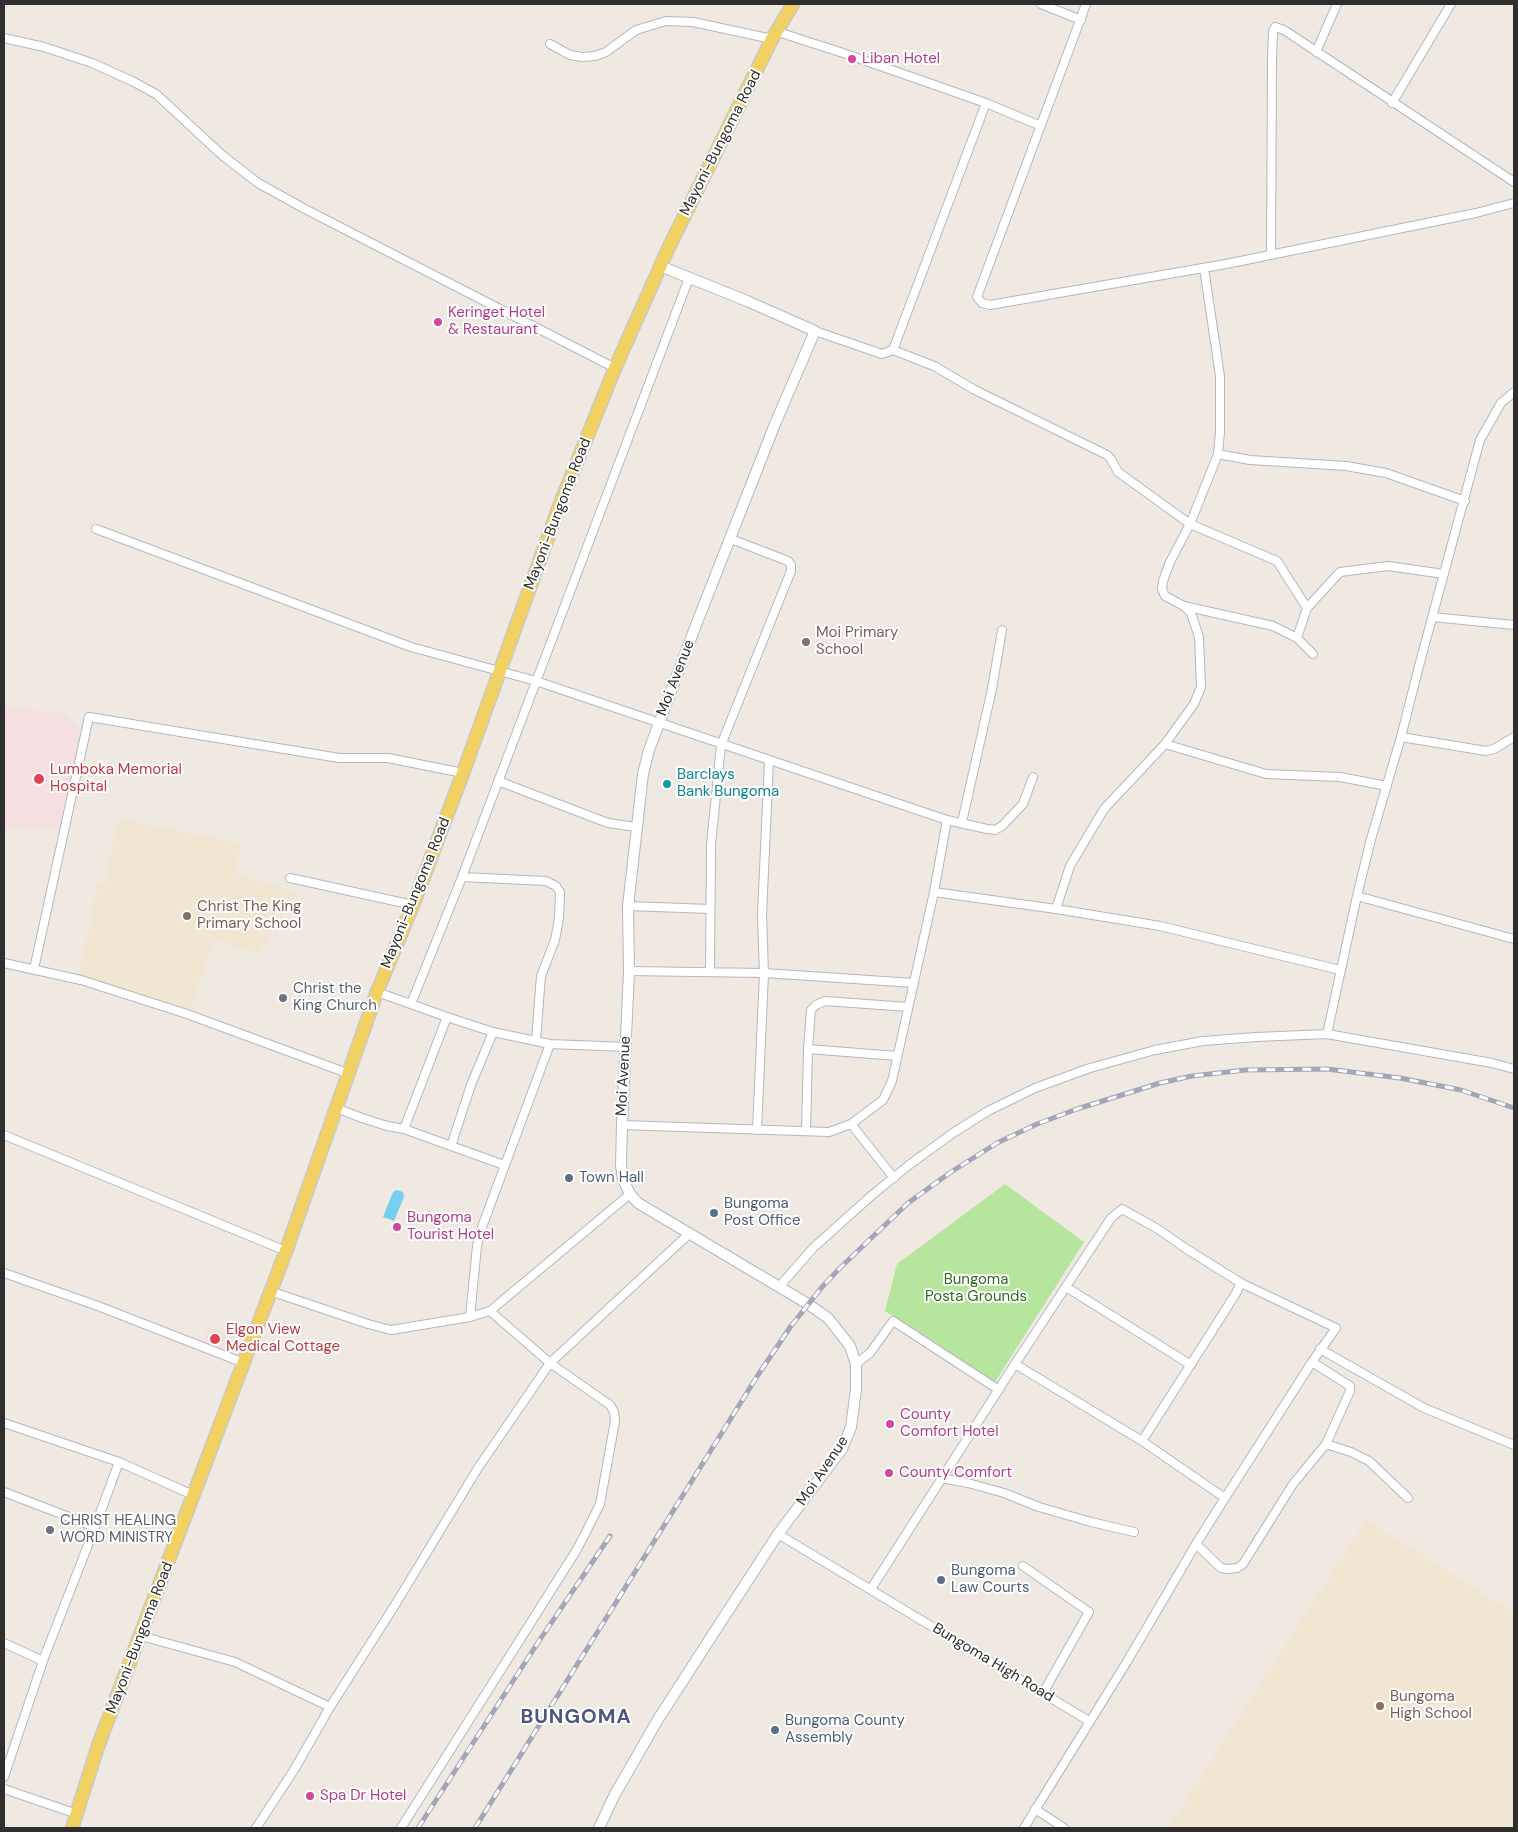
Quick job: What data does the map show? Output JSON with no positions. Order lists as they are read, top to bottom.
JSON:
{
  "streets": {
    "main road": ["Mayoni-Bungoma Road"],
    "street": ["Moi Avenue", "Bungoma High Road"]
  },
  "crossings": [
    ["Moi Avenue", "Bungoma High Road"]
  ],
  "districts": ["BUNGOMA"],
  "parks": ["Bungoma Posta Grounds"],
  "places": [
    "Liban Hotel",
    "Keringet Hotel & Restaurant",
    "Moi Primary School",
    "Lumboka Memorial Hospital",
    "Barclays Bank Bungoma",
    "Christ The King Primary School",
    "Christ the King Church",
    "Town Hall",
    "Bungoma Post Office",
    "Bungoma Tourist Hotel",
    "Elgon View Medical Cottage",
    "County Comfort Hotel",
    "County Comfort",
    "CHRIST HEALING WORD MINISTRY",
    "Bungoma Law Courts",
    "Bungoma High School",
    "Bungoma County Assembly",
    "Spa Dr Hotel"
  ]
}
